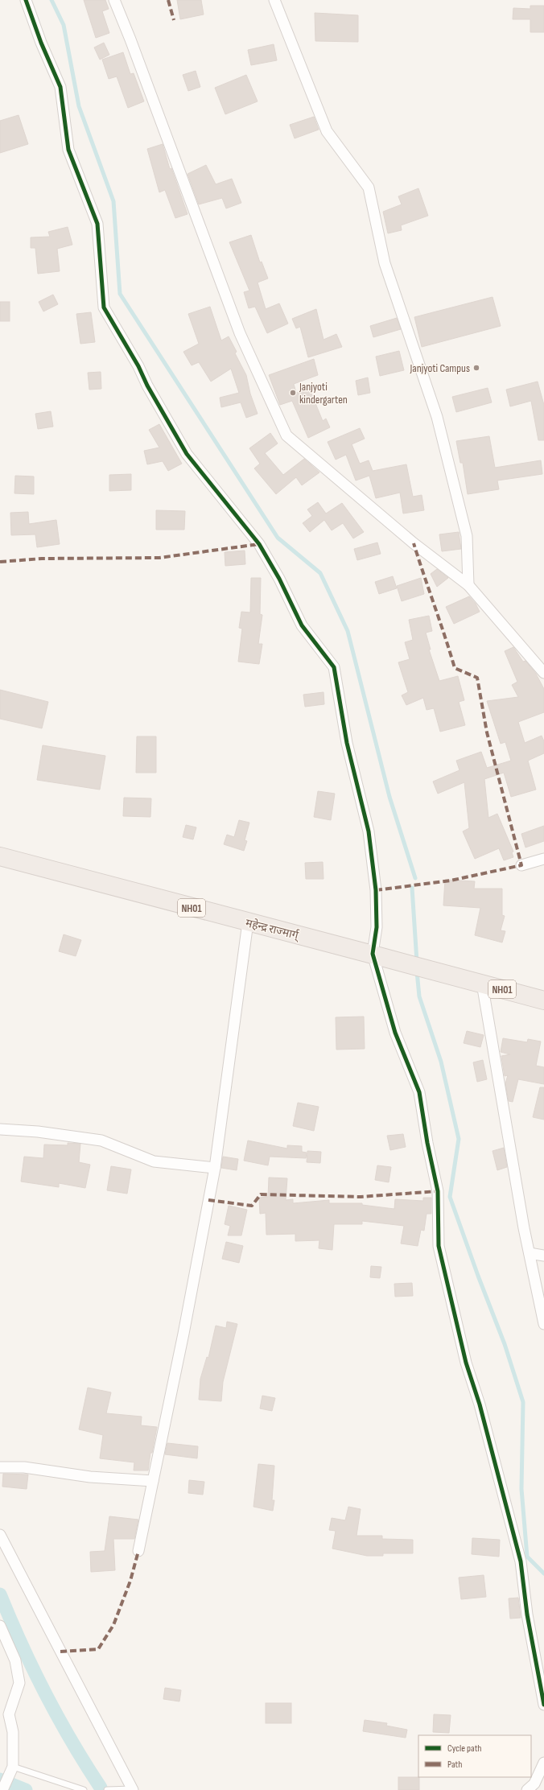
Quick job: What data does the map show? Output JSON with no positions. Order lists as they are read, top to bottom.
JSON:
{
  "streets": {
    "highway": ["NH01", "महेन्द्र राज्मार्ग्"]
  },
  "places": ["Janjyoti Campus", "Janjyoti kindergarten"],
  "legend": ["Cycle path", "Path"]
}
